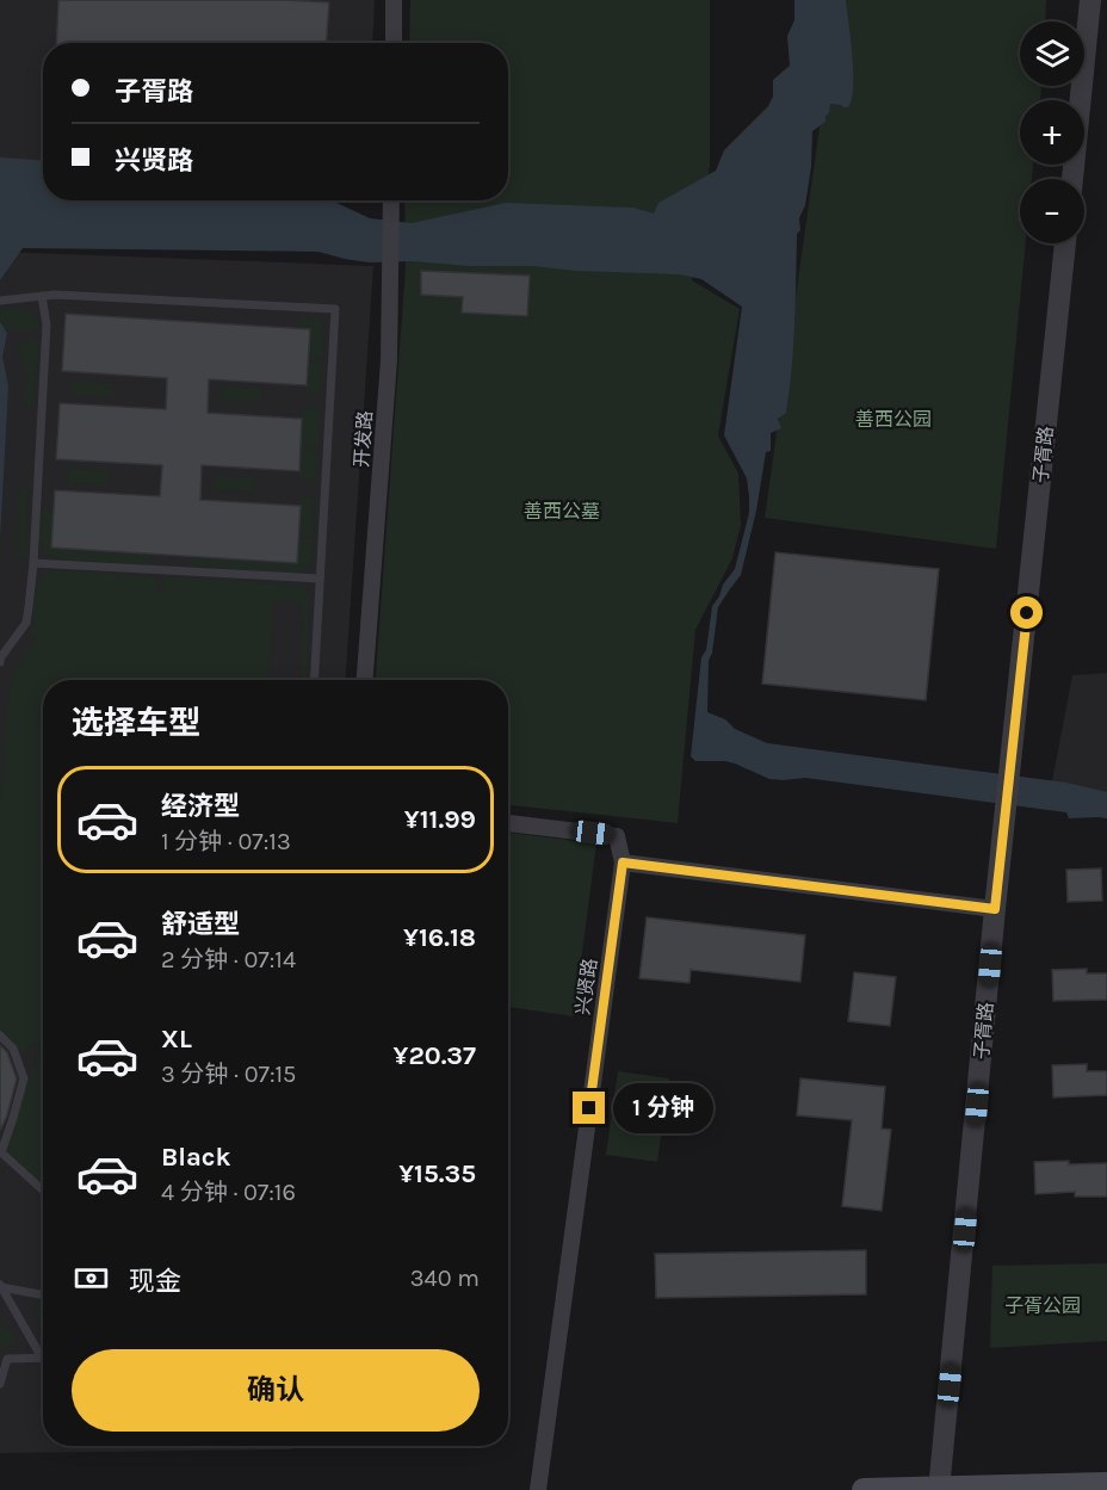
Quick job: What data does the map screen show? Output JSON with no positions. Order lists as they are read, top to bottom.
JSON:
{
  "streets": {
    "street": ["开发路", "子胥路", "兴贤路"]
  },
  "parks": ["善西公园", "善西公墓", "子胥公园"],
  "page": {
    "map_buttons": ["+", "−"],
    "banner": ["子胥路", "兴贤路"],
    "heading": "选择车型",
    "list": [
      {
        "name": "经济型",
        "note": "1 分钟 · 07:13",
        "value": "¥11.99"
      },
      {
        "name": "舒适型",
        "note": "2 分钟 · 07:14",
        "value": "¥16.18"
      },
      {
        "name": "XL",
        "note": "3 分钟 · 07:15",
        "value": "¥20.37"
      },
      {
        "name": "Black",
        "note": "4 分钟 · 07:16",
        "value": "¥15.35"
      }
    ],
    "bubble": "1 分钟",
    "pay": ["现金", "340 m"],
    "buttons": "确认"
  }
}
